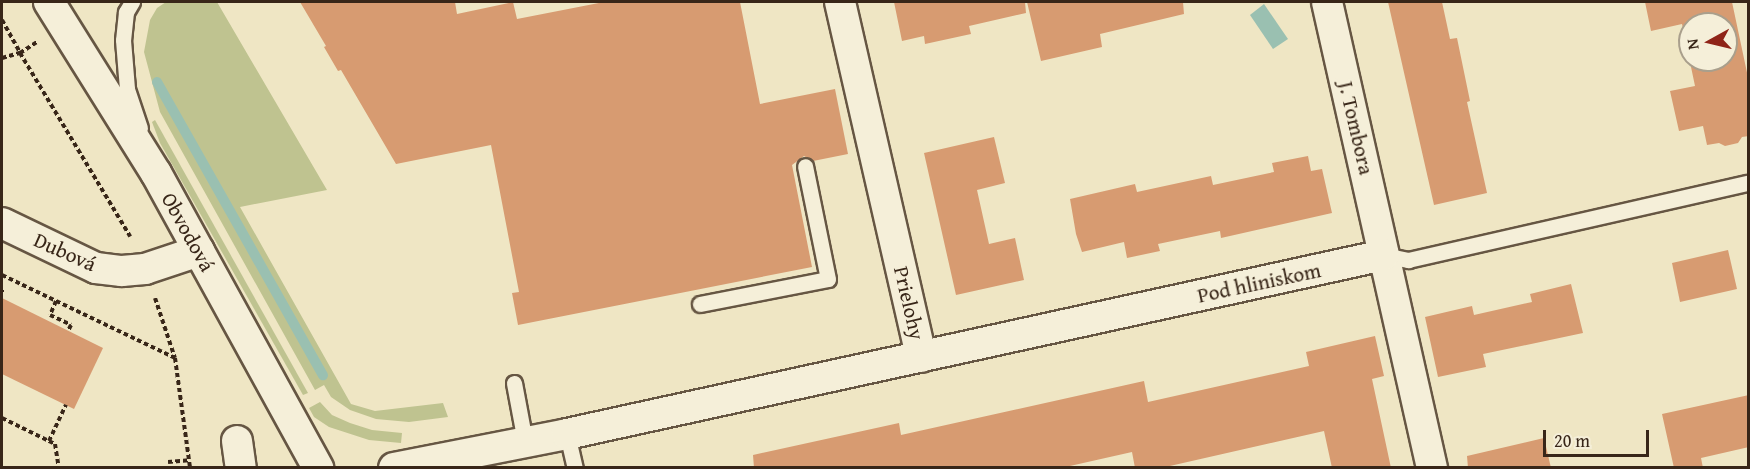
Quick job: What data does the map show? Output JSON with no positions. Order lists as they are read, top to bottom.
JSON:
{
  "streets": {
    "street": [
      "J. Tombora",
      "Obvodová",
      "Dubová",
      "Pod hliniskom",
      "Prielohy"
    ]
  },
  "crossings": [
    ["J. Tombora", "Pod hliniskom"],
    ["Obvodová", "Dubová"],
    ["Pod hliniskom", "Prielohy"]
  ],
  "scale_bar": "20 m",
  "north": "left"
}
